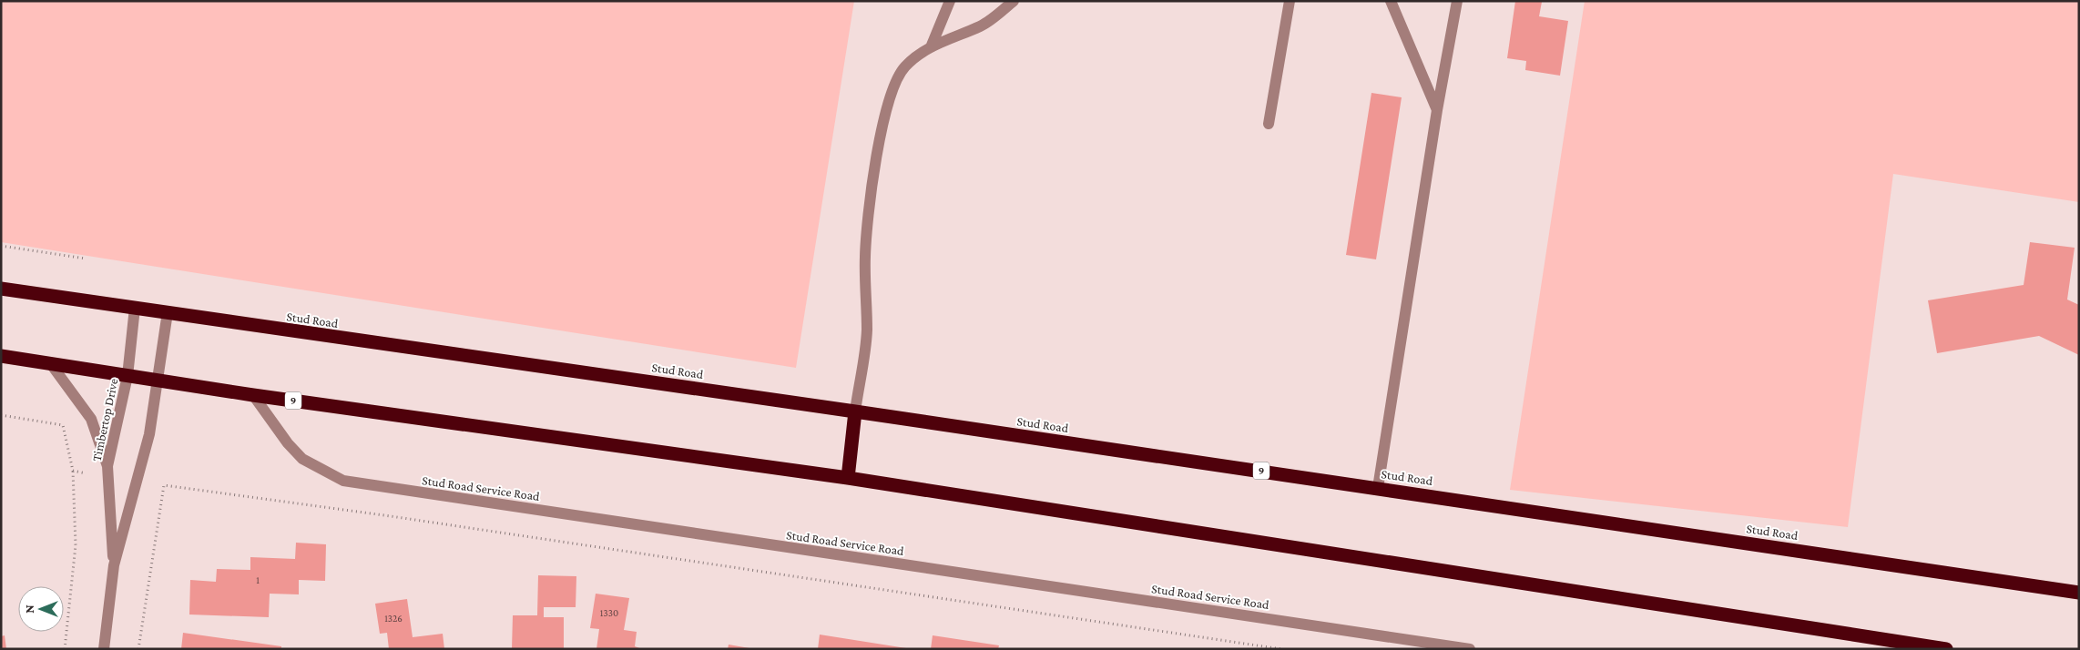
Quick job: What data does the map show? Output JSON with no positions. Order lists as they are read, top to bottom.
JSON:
{
  "streets": {
    "highway": ["Stud Road", "9"],
    "street": ["Timbertop Drive", "Stud Road Service Road"]
  },
  "crossings": [
    ["Stud Road", "Timbertop Drive"],
    ["9", "Timbertop Drive"],
    ["9", "Stud Road Service Road"]
  ],
  "house_numbers": ["1", "1330", "1326"],
  "north": "left"
}
